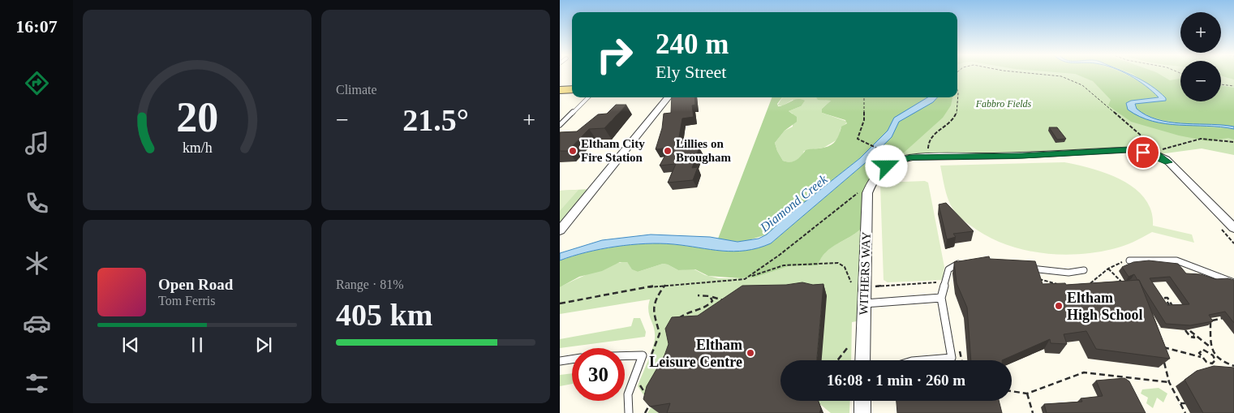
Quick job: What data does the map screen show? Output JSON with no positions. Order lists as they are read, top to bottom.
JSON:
{
  "streets": {
    "street": ["WITHERS WAY"]
  },
  "water": ["Diamond Creek"],
  "parks": ["Fabbro Fields"],
  "places": [
    "Eltham City Fire Station",
    "Lillies on Brougham",
    "Eltham High School",
    "Eltham Leisure Centre"
  ],
  "page": {
    "tabs": "16:07",
    "tile": [
      "Climate",
      ["Range · 81%", "405 km"]
    ],
    "map_buttons": ["+", "−"],
    "turn": ["240 m", "Ely Street"],
    "heat": ["−", "21.5°", "+"],
    "song": ["Open Road", "Tom Ferris"],
    "limit": "30",
    "trip": "16:08 · 1 min · 260 m",
    "gauge": ["20", "km/h"]
  }
}
